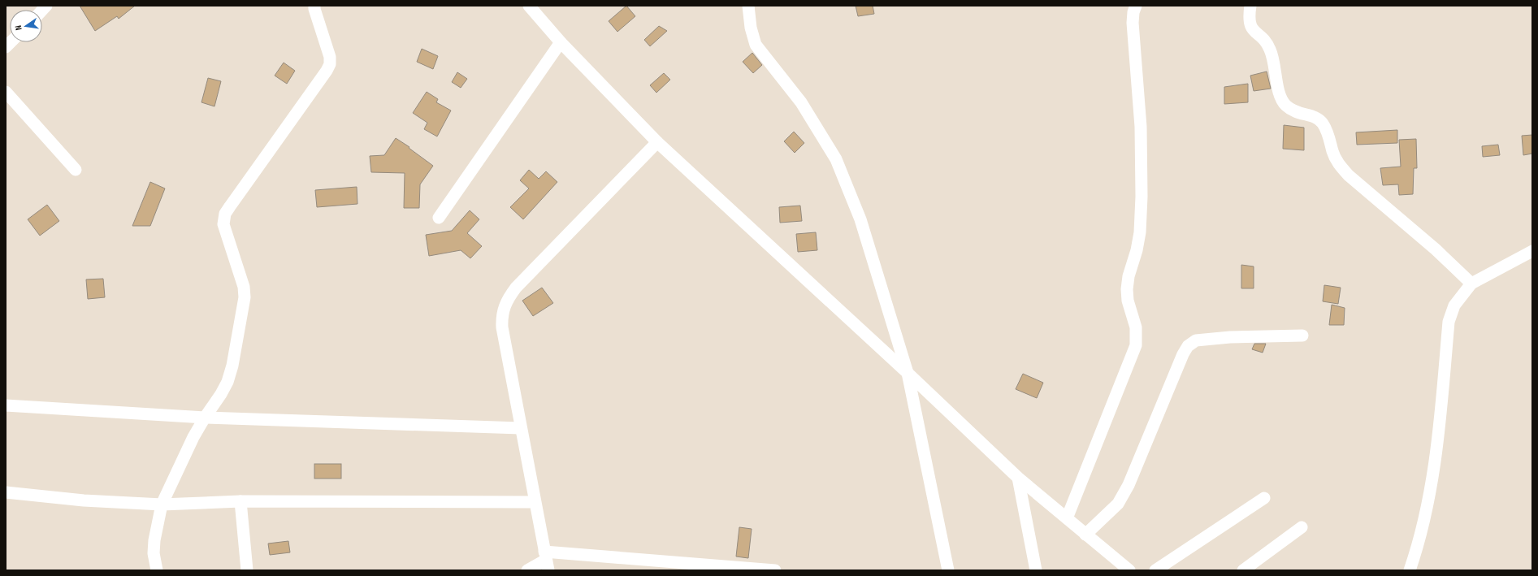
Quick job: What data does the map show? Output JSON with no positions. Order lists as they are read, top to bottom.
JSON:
{
  "north": "left"
}
